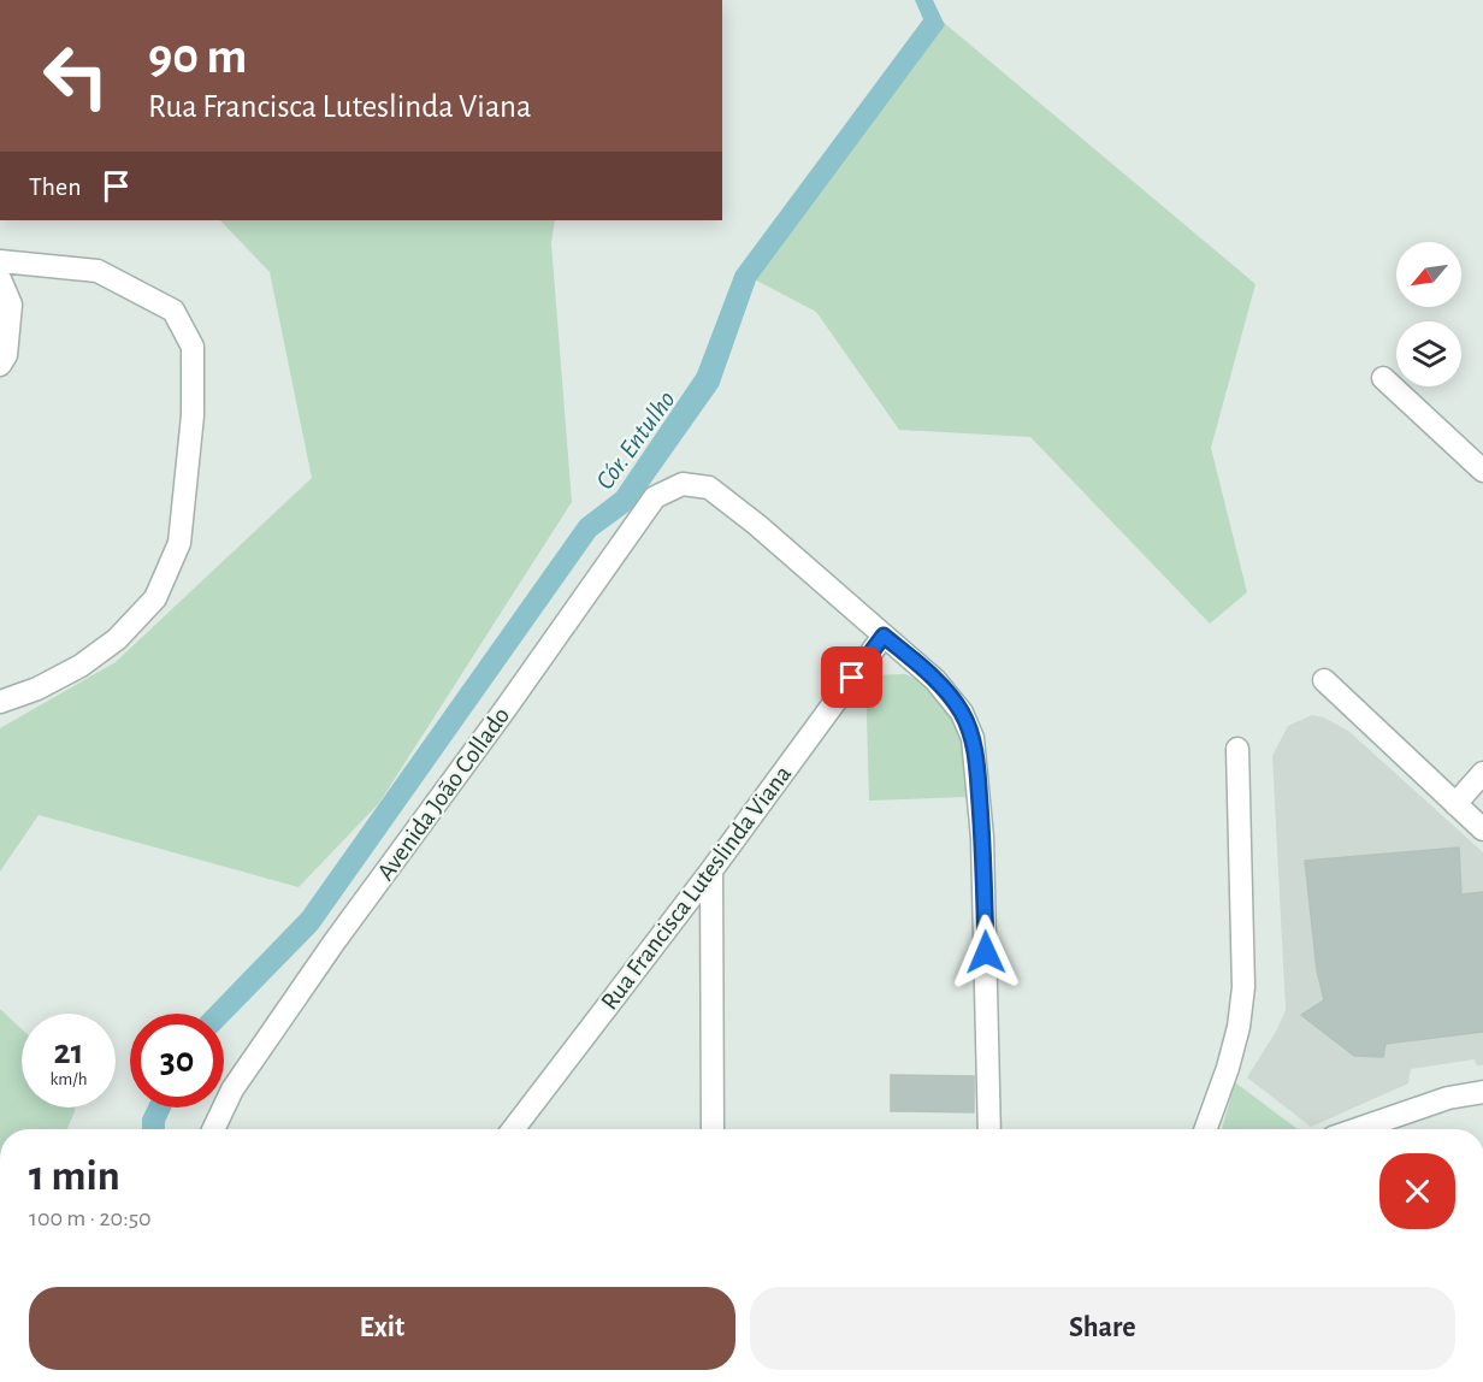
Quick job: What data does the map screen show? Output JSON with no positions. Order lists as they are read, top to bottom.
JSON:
{
  "streets": {
    "street": ["Avenida João Collado", "Rua Francisca Luteslinda Viana"]
  },
  "crossings": [
    ["Avenida João Collado", "Rua Francisca Luteslinda Viana"]
  ],
  "water": ["Cór. Entulho"],
  "north": "bottom left",
  "page": {
    "turn": ["90 m", "Rua Francisca Luteslinda Viana"],
    "then": "Then",
    "speed": "21 km/h",
    "limit": "30",
    "heading": ["1 min", "100 m · 20:50"],
    "buttons": ["Exit", "Share"]
  }
}
